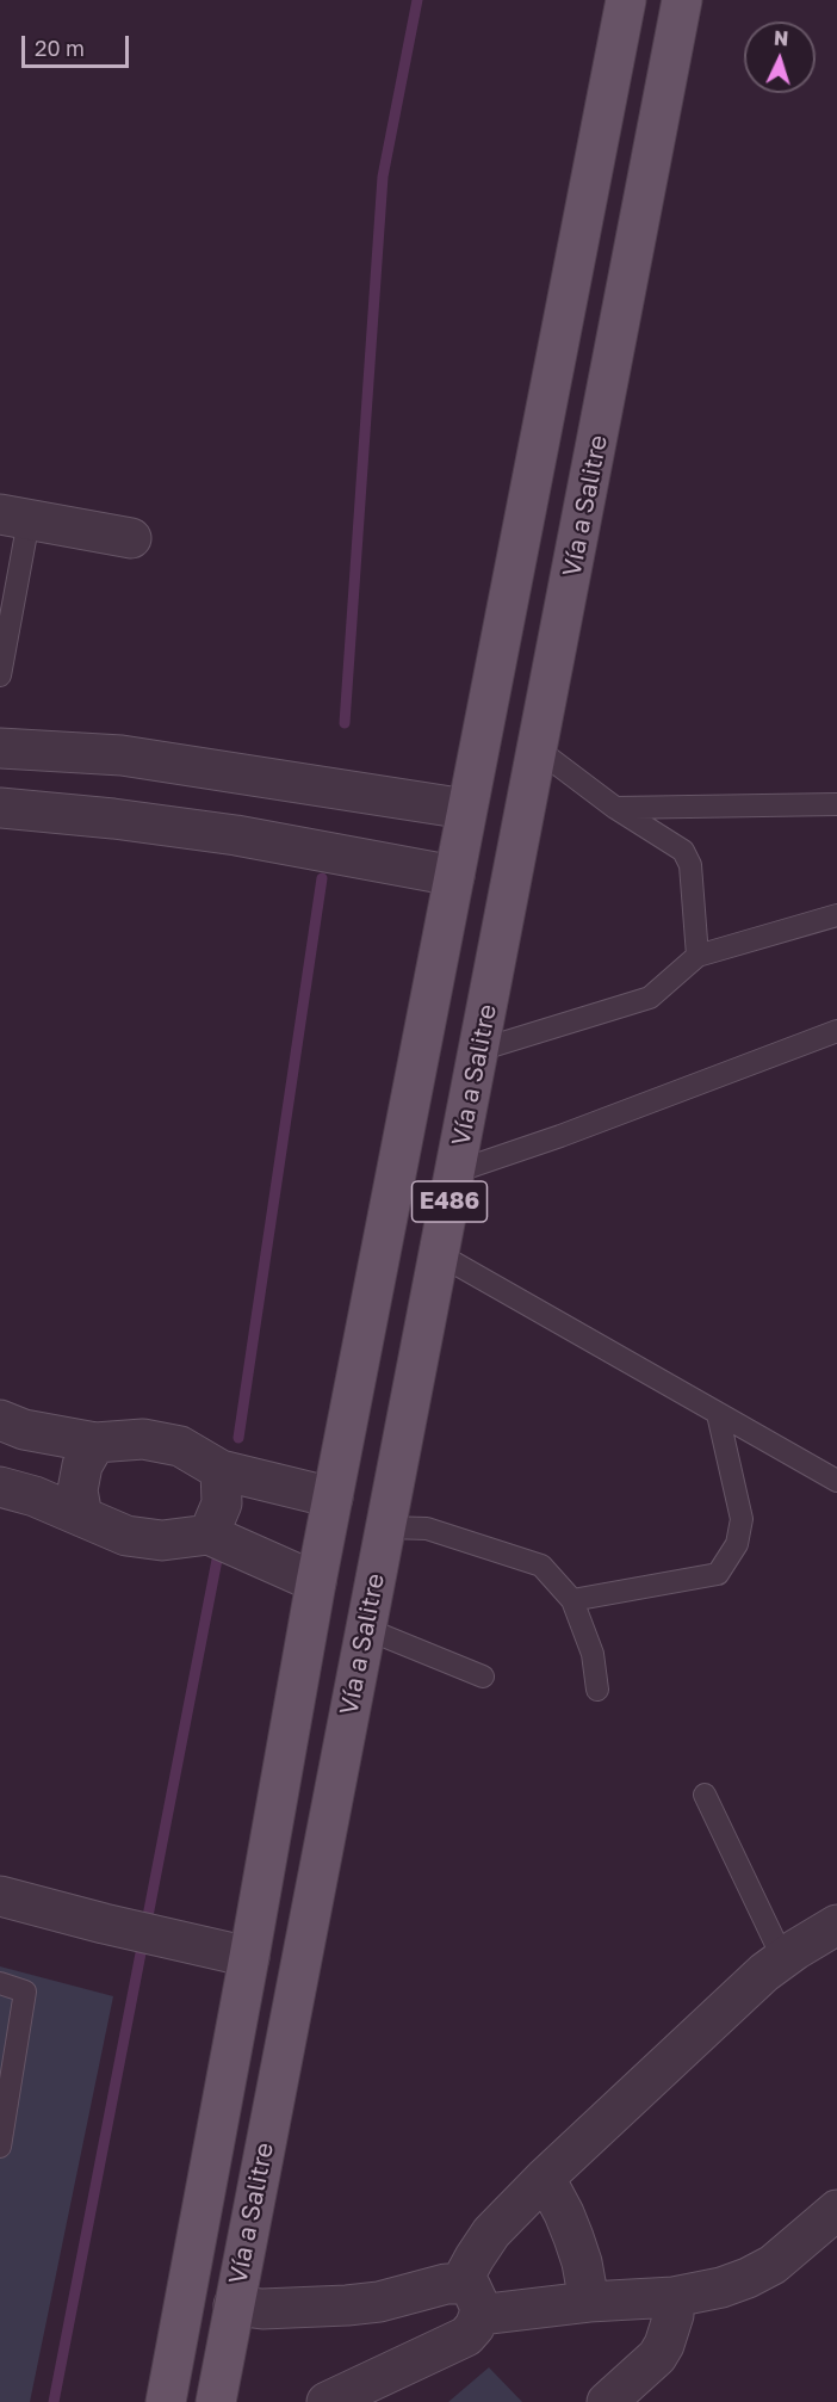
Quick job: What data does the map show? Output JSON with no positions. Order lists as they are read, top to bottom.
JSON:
{
  "streets": {
    "main road": ["Vía a Salitre", "E486"]
  },
  "scale_bar": "20 m",
  "north": "top"
}
